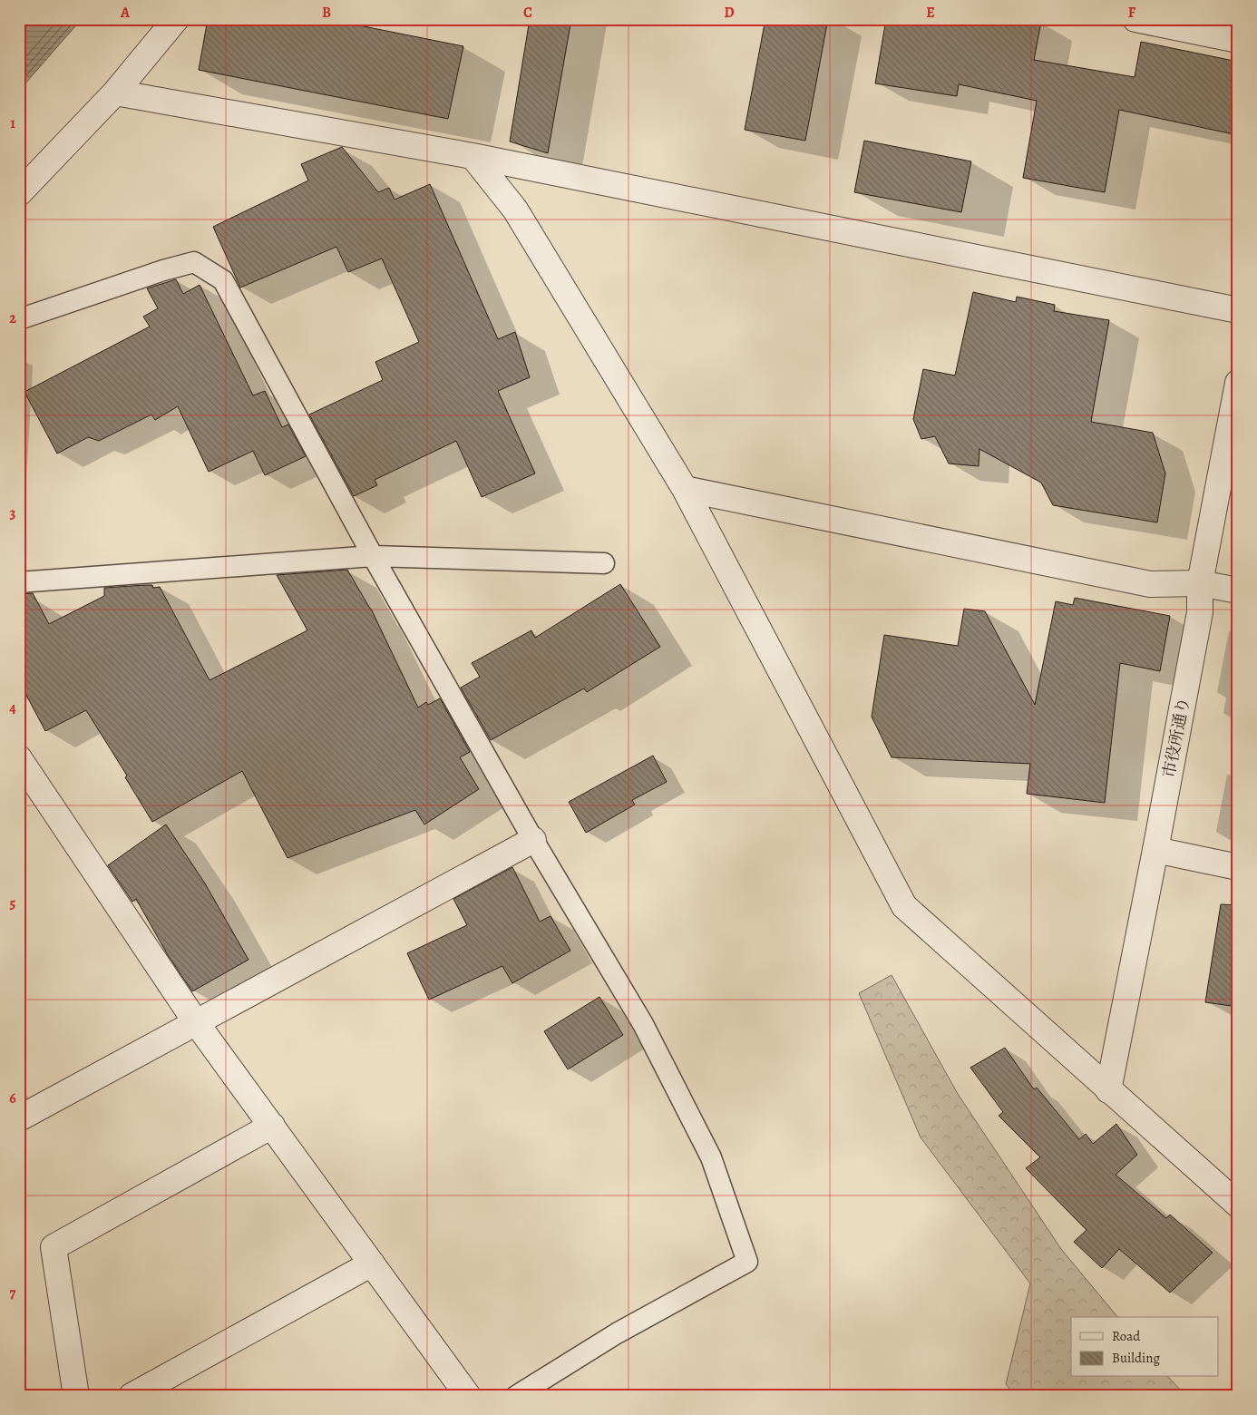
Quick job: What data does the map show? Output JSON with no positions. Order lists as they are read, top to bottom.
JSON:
{
  "streets": {
    "street": ["市役所通り"]
  },
  "legend": ["Road", "Building"],
  "grid": {
    "columns": [
      "A",
      "B",
      "C",
      "D",
      "E",
      "F"
    ],
    "rows": [
      "1",
      "2",
      "3",
      "4",
      "5",
      "6",
      "7"
    ]
  }
}
